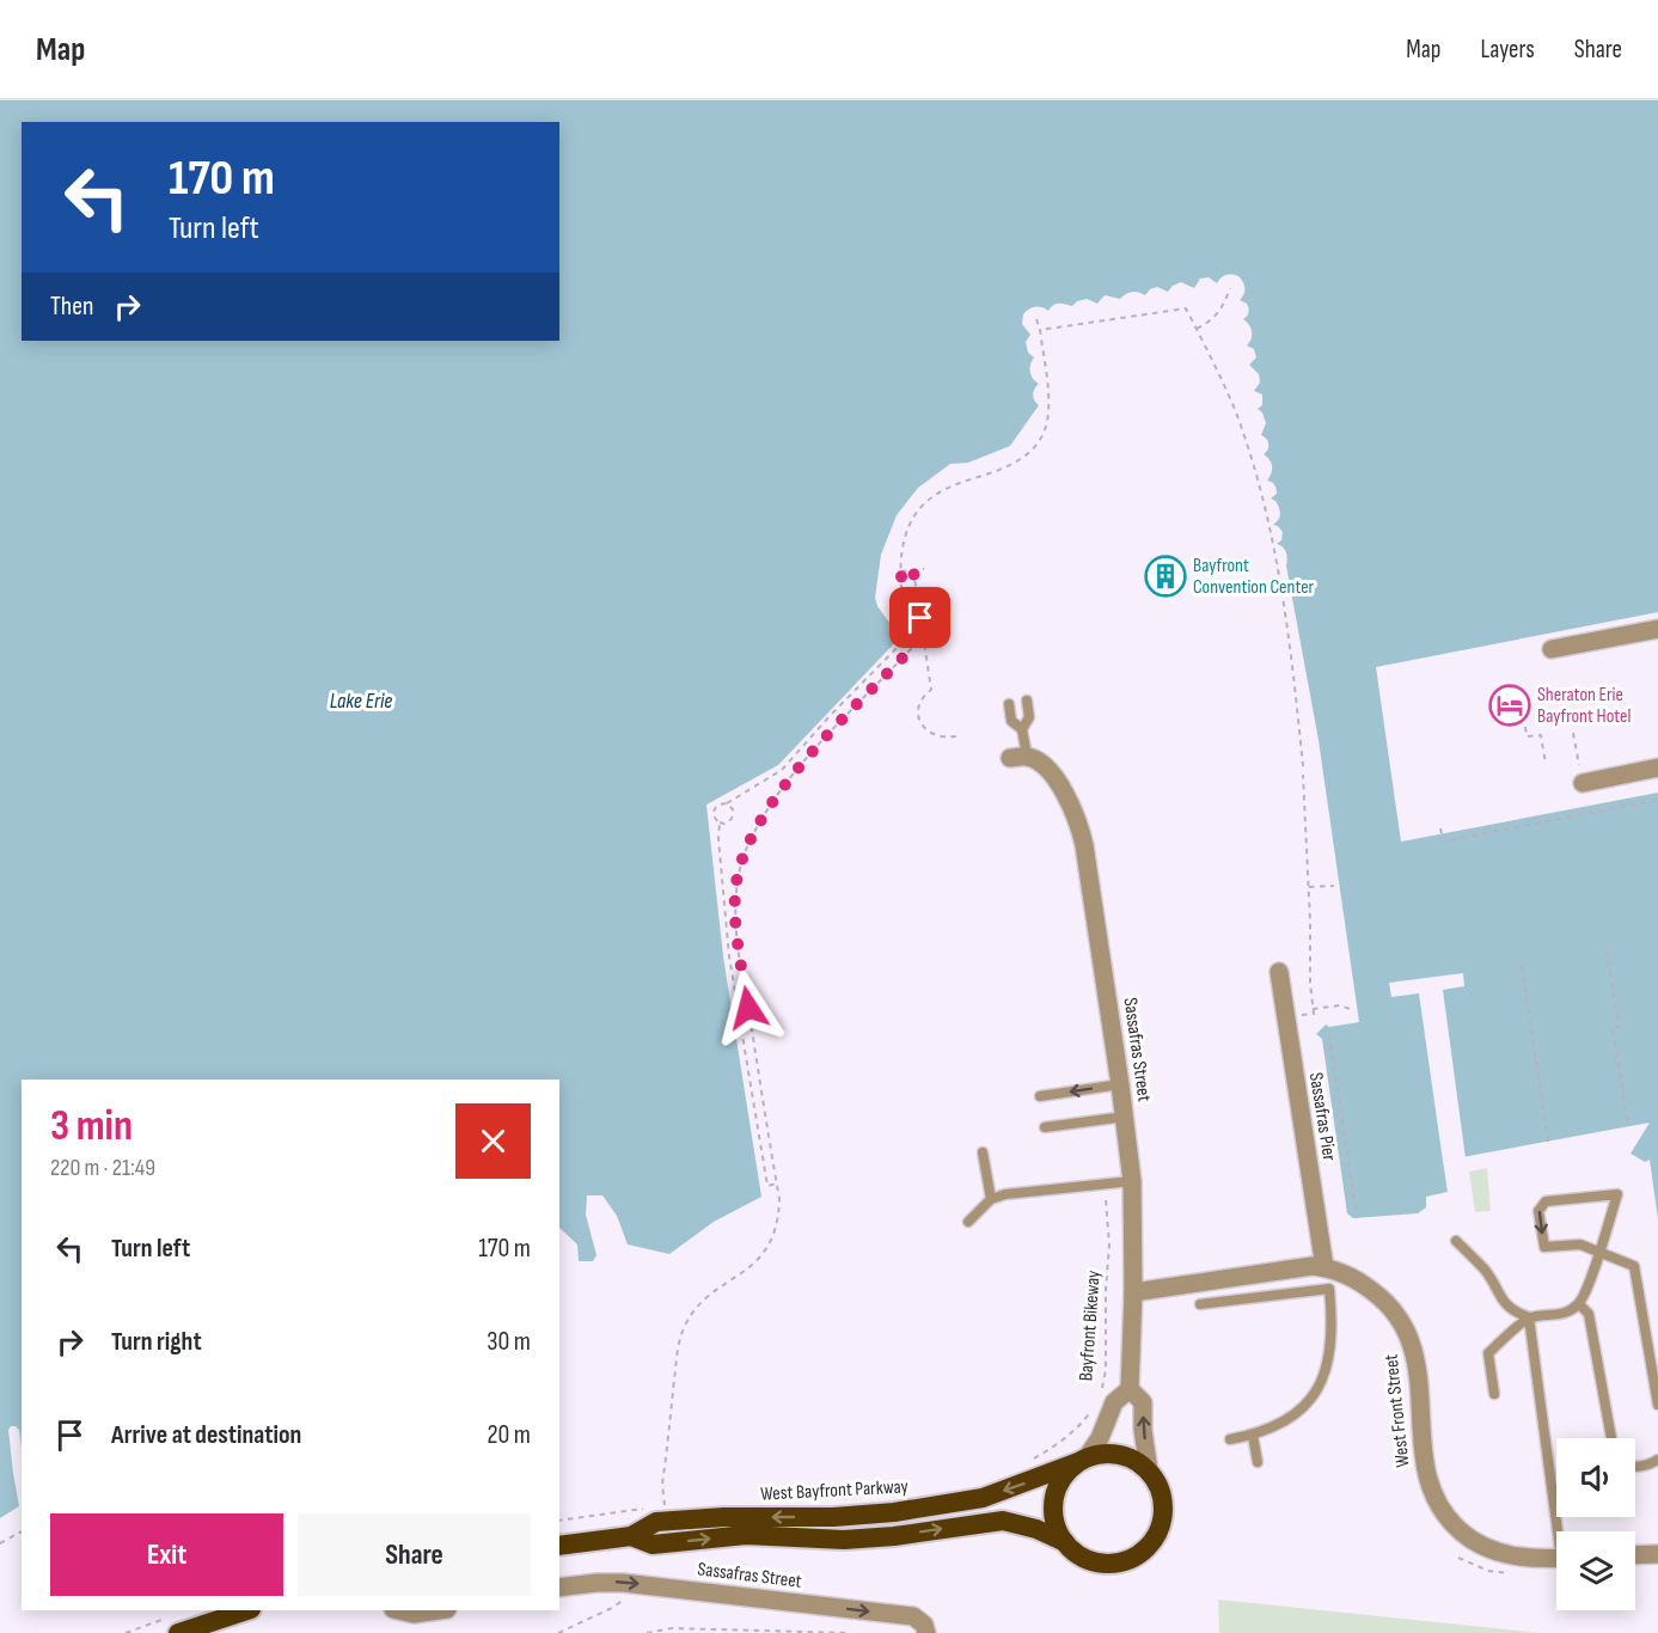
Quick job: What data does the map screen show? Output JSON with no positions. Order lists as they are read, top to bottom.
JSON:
{
  "streets": {
    "highway": ["West Bayfront Parkway"],
    "street": ["Sassafras Street", "Sassafras Pier", "West Front Street"],
    "path": ["Bayfront Bikeway"]
  },
  "crossings": [
    ["Sassafras Street", "West Front Street"],
    ["Sassafras Street", "West Bayfront Parkway"],
    ["Sassafras Pier", "West Front Street"]
  ],
  "water": ["Lake Erie"],
  "places": {
    "building": ["Bayfront Convention Center"],
    "hotel": ["Sheraton Erie Bayfront Hotel"]
  },
  "page": {
    "header": "Map",
    "nav": ["Map", "Layers", "Share"],
    "turn": ["170 m", "Turn left"],
    "then": "Then",
    "heading": ["3 min", "220 m · 21:49"],
    "list": [
      {
        "name": "Turn left",
        "value": "170 m"
      },
      {
        "name": "Turn right",
        "value": "30 m"
      },
      {
        "name": "Arrive at destination",
        "value": "20 m"
      }
    ],
    "buttons": ["Exit", "Share"]
  }
}
